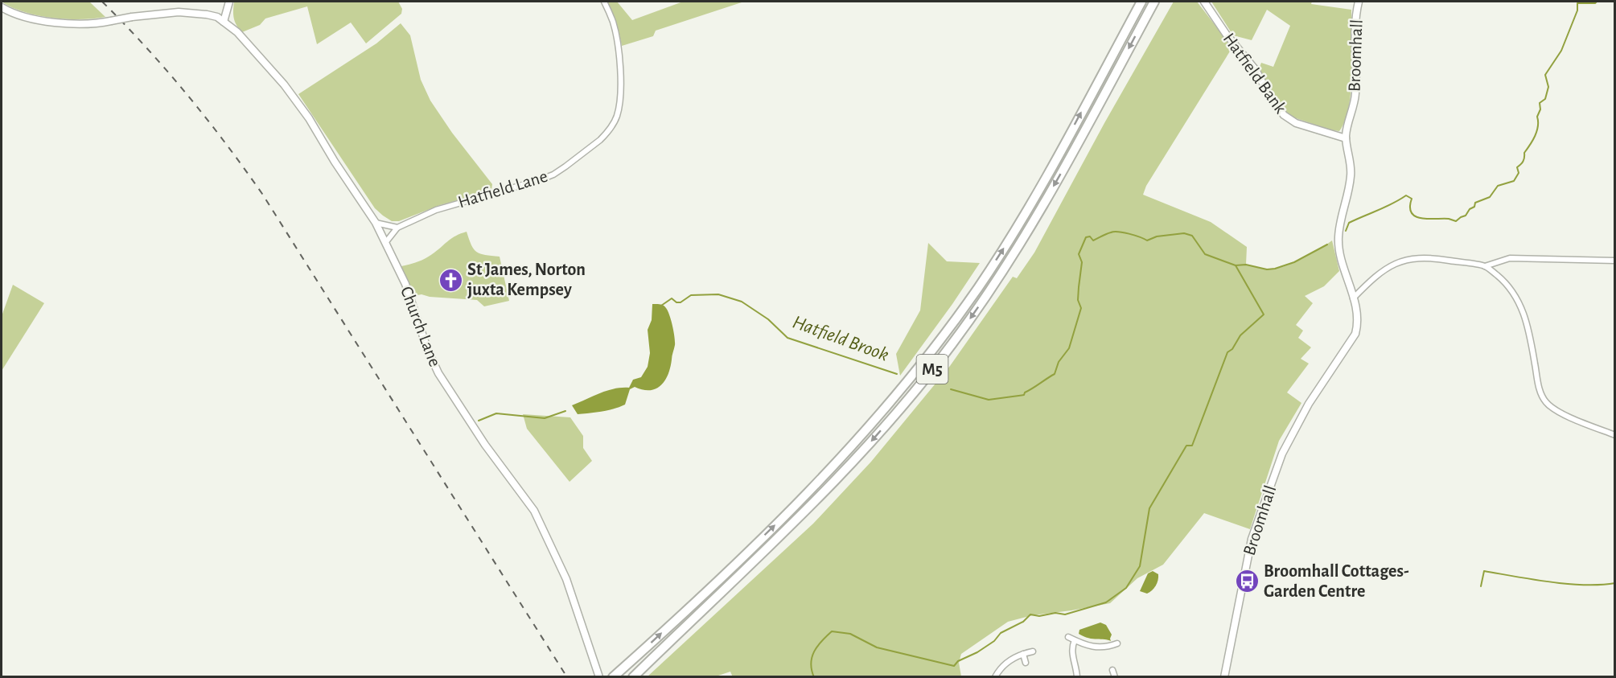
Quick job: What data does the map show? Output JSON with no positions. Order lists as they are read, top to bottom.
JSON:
{
  "streets": {
    "highway": ["M5"],
    "street": [
      "Broomhall",
      "Hatfield Bank",
      "Hatfield Lane",
      "Church Lane"
    ]
  },
  "crossings": [
    ["Broomhall", "Hatfield Bank"],
    ["Hatfield Lane", "Church Lane"]
  ],
  "water": ["Hatfield Brook"],
  "places": {
    "church": ["St James, Norton juxta Kempsey"],
    "bus stop": ["Broomhall Cottages- Garden Centre"]
  }
}
